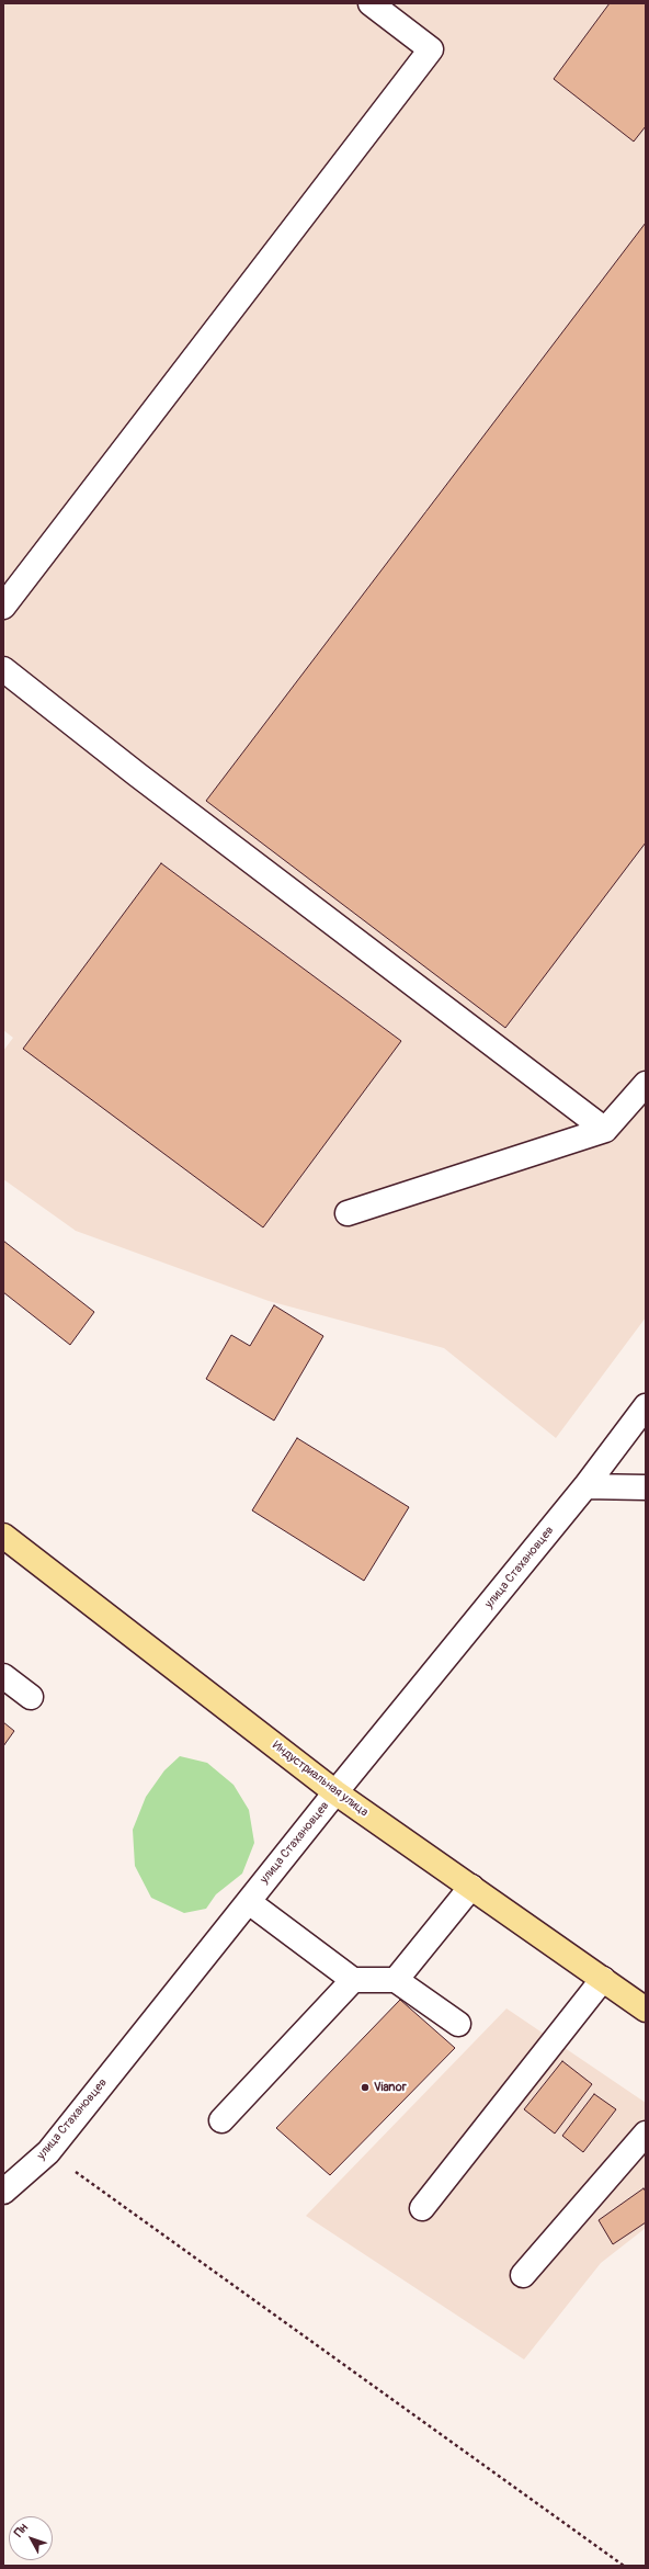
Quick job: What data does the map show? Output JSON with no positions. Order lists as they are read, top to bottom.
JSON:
{
  "streets": {
    "main road": ["Индустриальная улица"],
    "street": ["улица Стахановцев"]
  },
  "crossings": [
    ["улица Стахановцев", "Индустриальная улица"]
  ],
  "places": ["Vianor"],
  "north": "top left"
}
